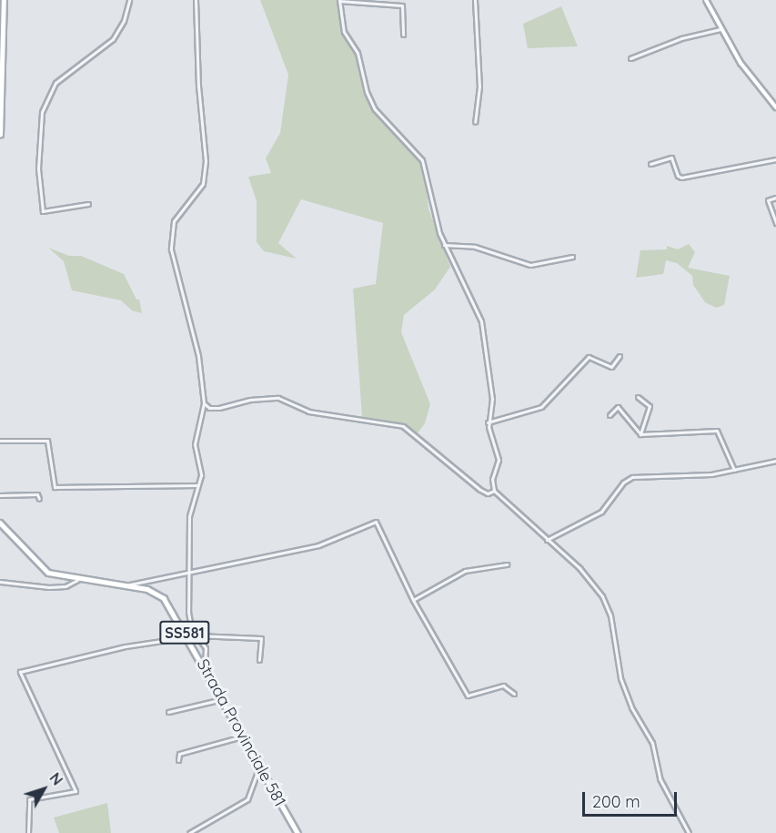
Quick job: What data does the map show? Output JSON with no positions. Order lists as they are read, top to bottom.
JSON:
{
  "streets": {
    "main road": ["SS581", "Strada Provinciale 581"]
  },
  "scale_bar": "200 m",
  "north": "top right"
}
